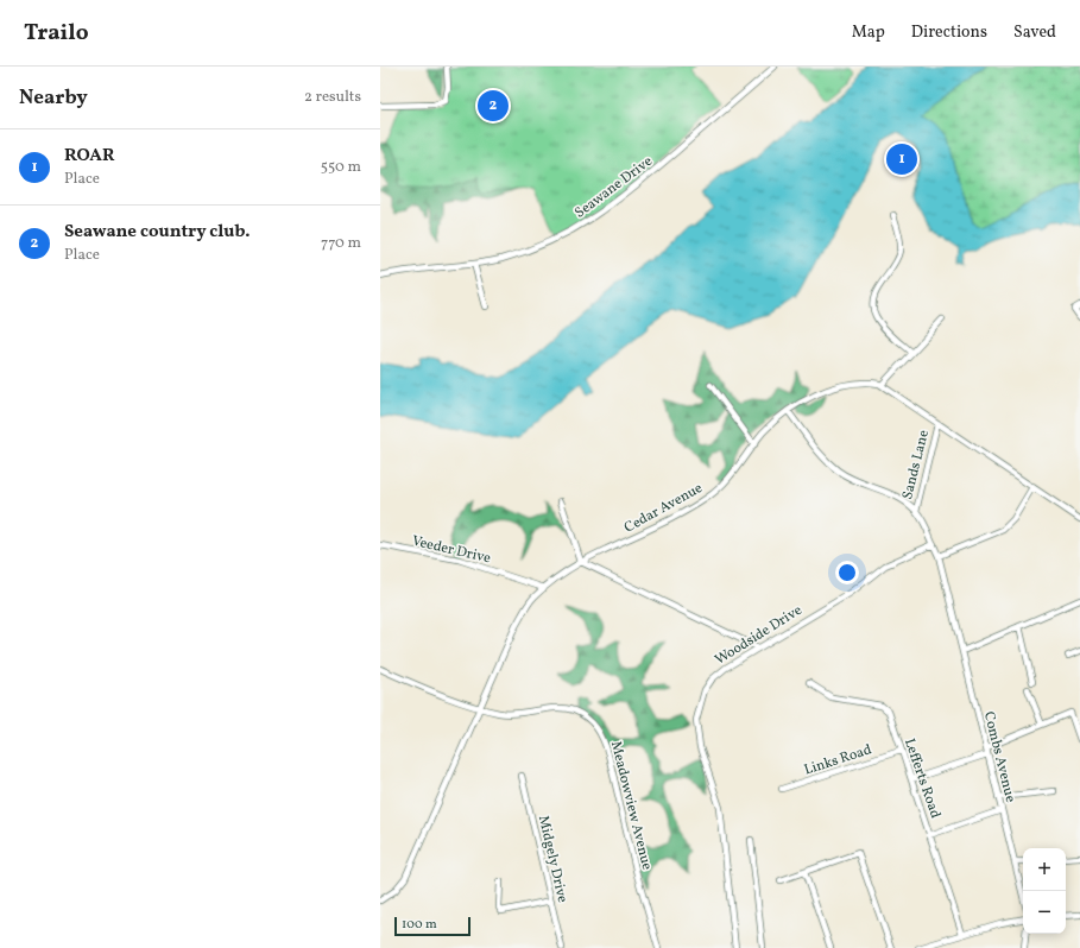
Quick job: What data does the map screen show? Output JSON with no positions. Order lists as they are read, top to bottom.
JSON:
{
  "streets": {
    "street": [
      "Seawane Drive",
      "Sands Lane",
      "Cedar Avenue",
      "Veeder Drive",
      "Woodside Drive",
      "Combs Avenue",
      "Links Road",
      "Lefferts Road",
      "Meadowview Avenue",
      "Midgely Drive"
    ]
  },
  "crossings": [
    ["Sands Lane", "Combs Avenue"],
    ["Cedar Avenue", "Veeder Drive"],
    ["Cedar Avenue", "Meadowview Avenue"],
    ["Woodside Drive", "Combs Avenue"],
    ["Links Road", "Lefferts Road"]
  ],
  "scale_bar": "100 m",
  "page": {
    "header": "Trailo",
    "nav": ["Map", "Directions", "Saved"],
    "heading": ["Nearby", "2 results"],
    "pins": ["2", "1"],
    "list": [
      {
        "mark": "1",
        "name": "ROAR",
        "note": "Place",
        "value": "550 m"
      },
      {
        "mark": "2",
        "name": "Seawane country club.",
        "note": "Place",
        "value": "770 m"
      }
    ],
    "map_buttons": ["+", "−"],
    "scale": "100 m"
  }
}
